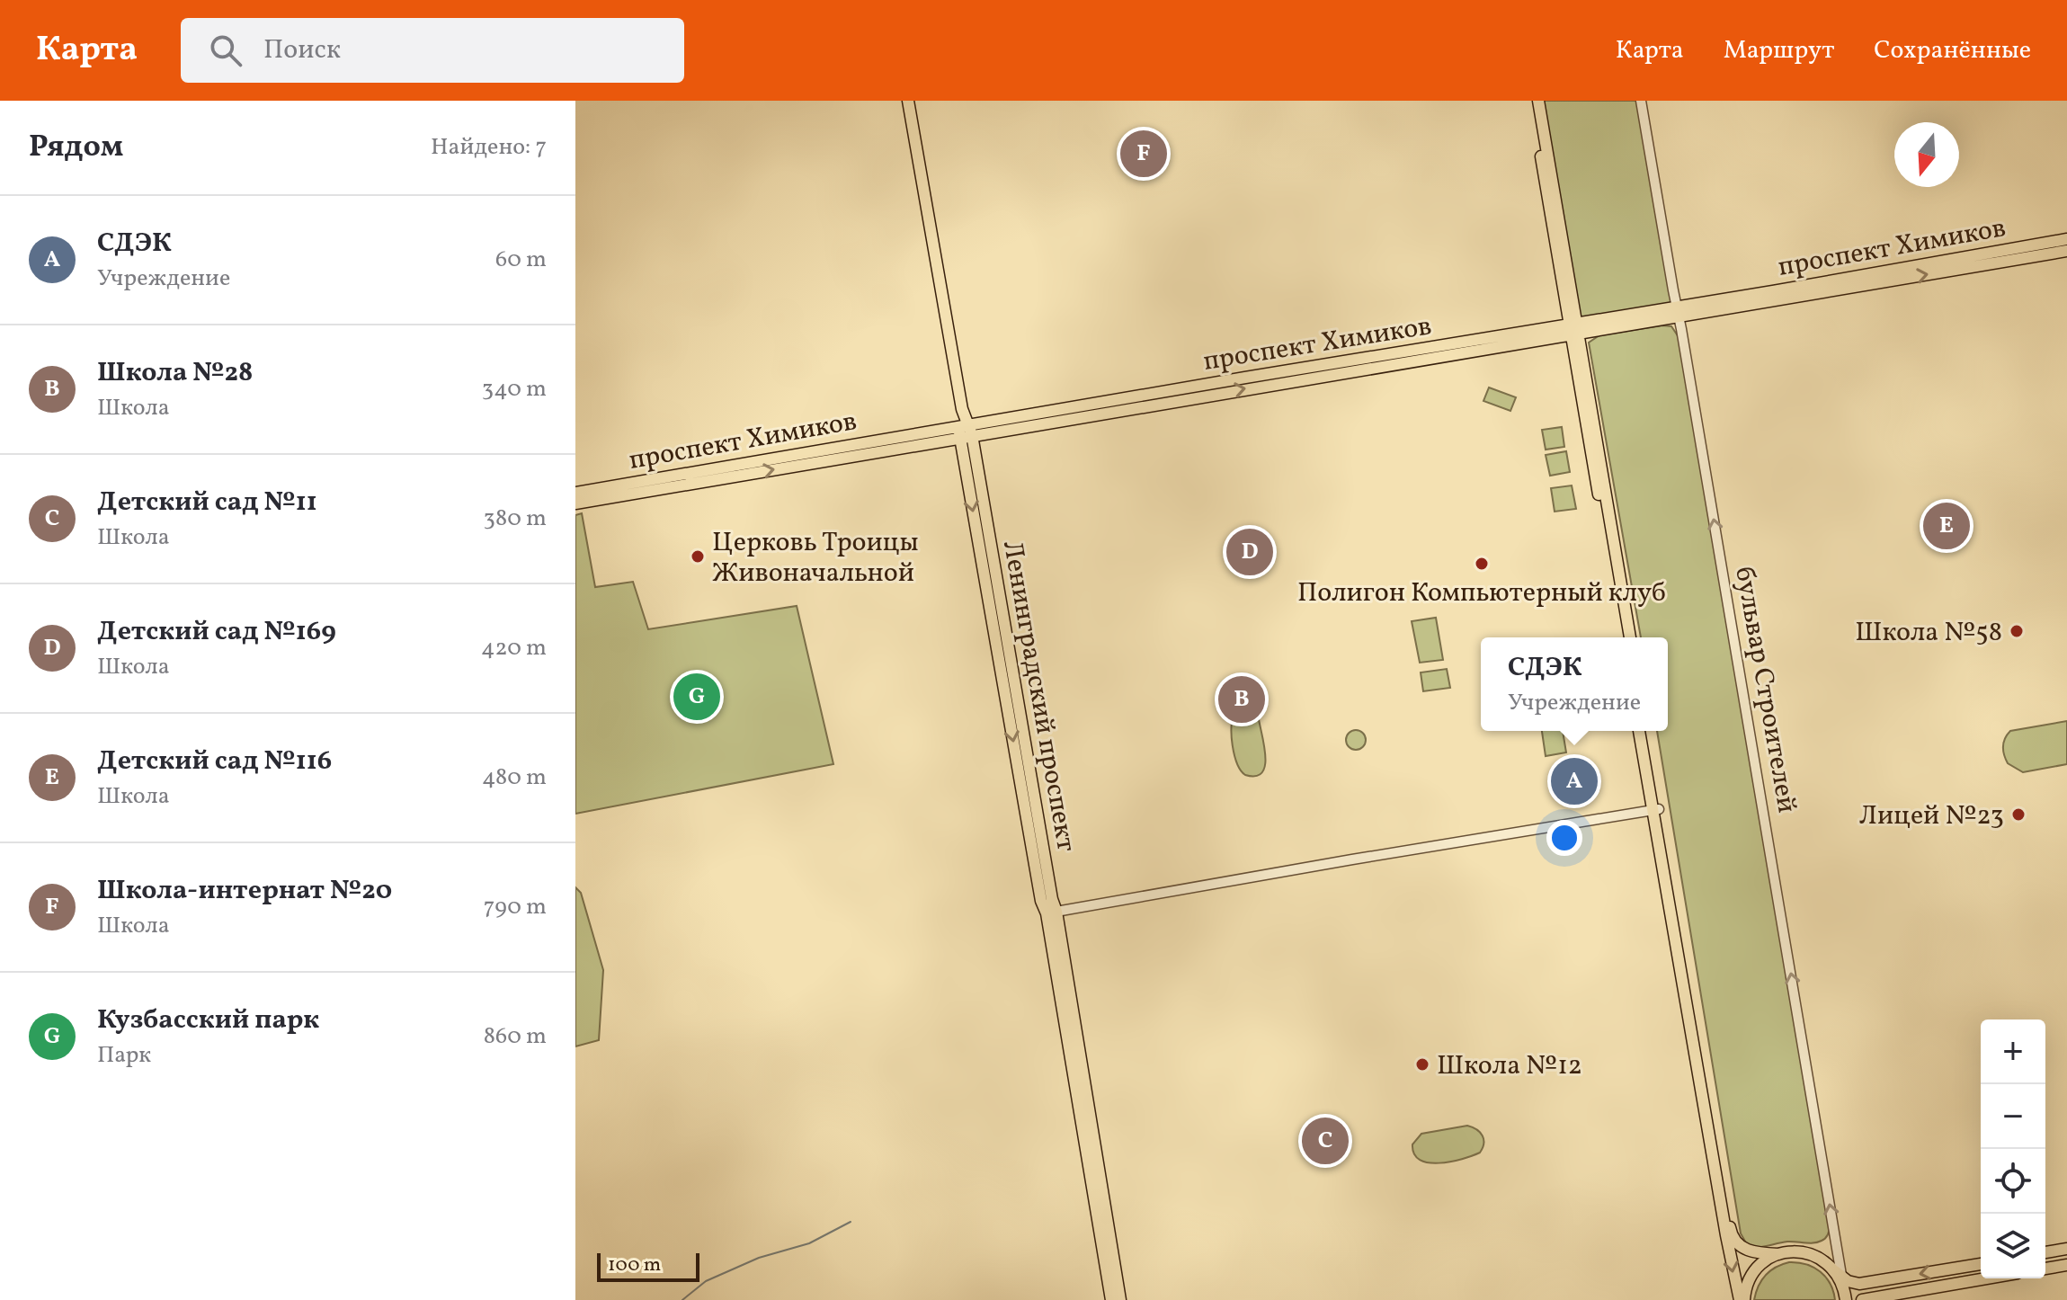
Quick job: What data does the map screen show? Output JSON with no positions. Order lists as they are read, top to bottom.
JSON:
{
  "streets": {
    "main road": ["проспект Химиков", "Ленинградский проспект"],
    "street": ["бульвар Строителей"]
  },
  "crossings": [
    ["проспект Химиков", "бульвар Строителей"],
    ["проспект Химиков", "Ленинградский проспект"]
  ],
  "one_way": ["бульвар Строителей"],
  "places": [
    "Церковь Троицы Живоначальной",
    "Полигон Компьютерный клуб",
    "Школа №58",
    "Лицей №23",
    "Школа №12"
  ],
  "scale_bar": "100 m",
  "north": "bottom",
  "page": {
    "header": "Карта",
    "search": "Поиск",
    "nav": ["Карта", "Маршрут", "Сохранённые"],
    "heading": ["Рядом", "Найдено: 7"],
    "pins": [
      "F",
      "E",
      "D",
      "G",
      "B",
      "A",
      "C"
    ],
    "list": [
      {
        "mark": "A",
        "name": "СДЭК",
        "note": "Учреждение",
        "value": "60 m"
      },
      {
        "mark": "B",
        "name": "Школа №28",
        "note": "Школа",
        "value": "340 m"
      },
      {
        "mark": "C",
        "name": "Детский сад №11",
        "note": "Школа",
        "value": "380 m"
      },
      {
        "mark": "D",
        "name": "Детский сад №169",
        "note": "Школа",
        "value": "420 m"
      },
      {
        "mark": "E",
        "name": "Детский сад №116",
        "note": "Школа",
        "value": "480 m"
      },
      {
        "mark": "F",
        "name": "Школа-интернат №20",
        "note": "Школа",
        "value": "790 m"
      },
      {
        "mark": "G",
        "name": "Кузбасский парк",
        "note": "Парк",
        "value": "860 m"
      }
    ],
    "popup": ["СДЭК", "Учреждение"],
    "map_buttons": ["+", "−"],
    "scale": "100 m"
  }
}
